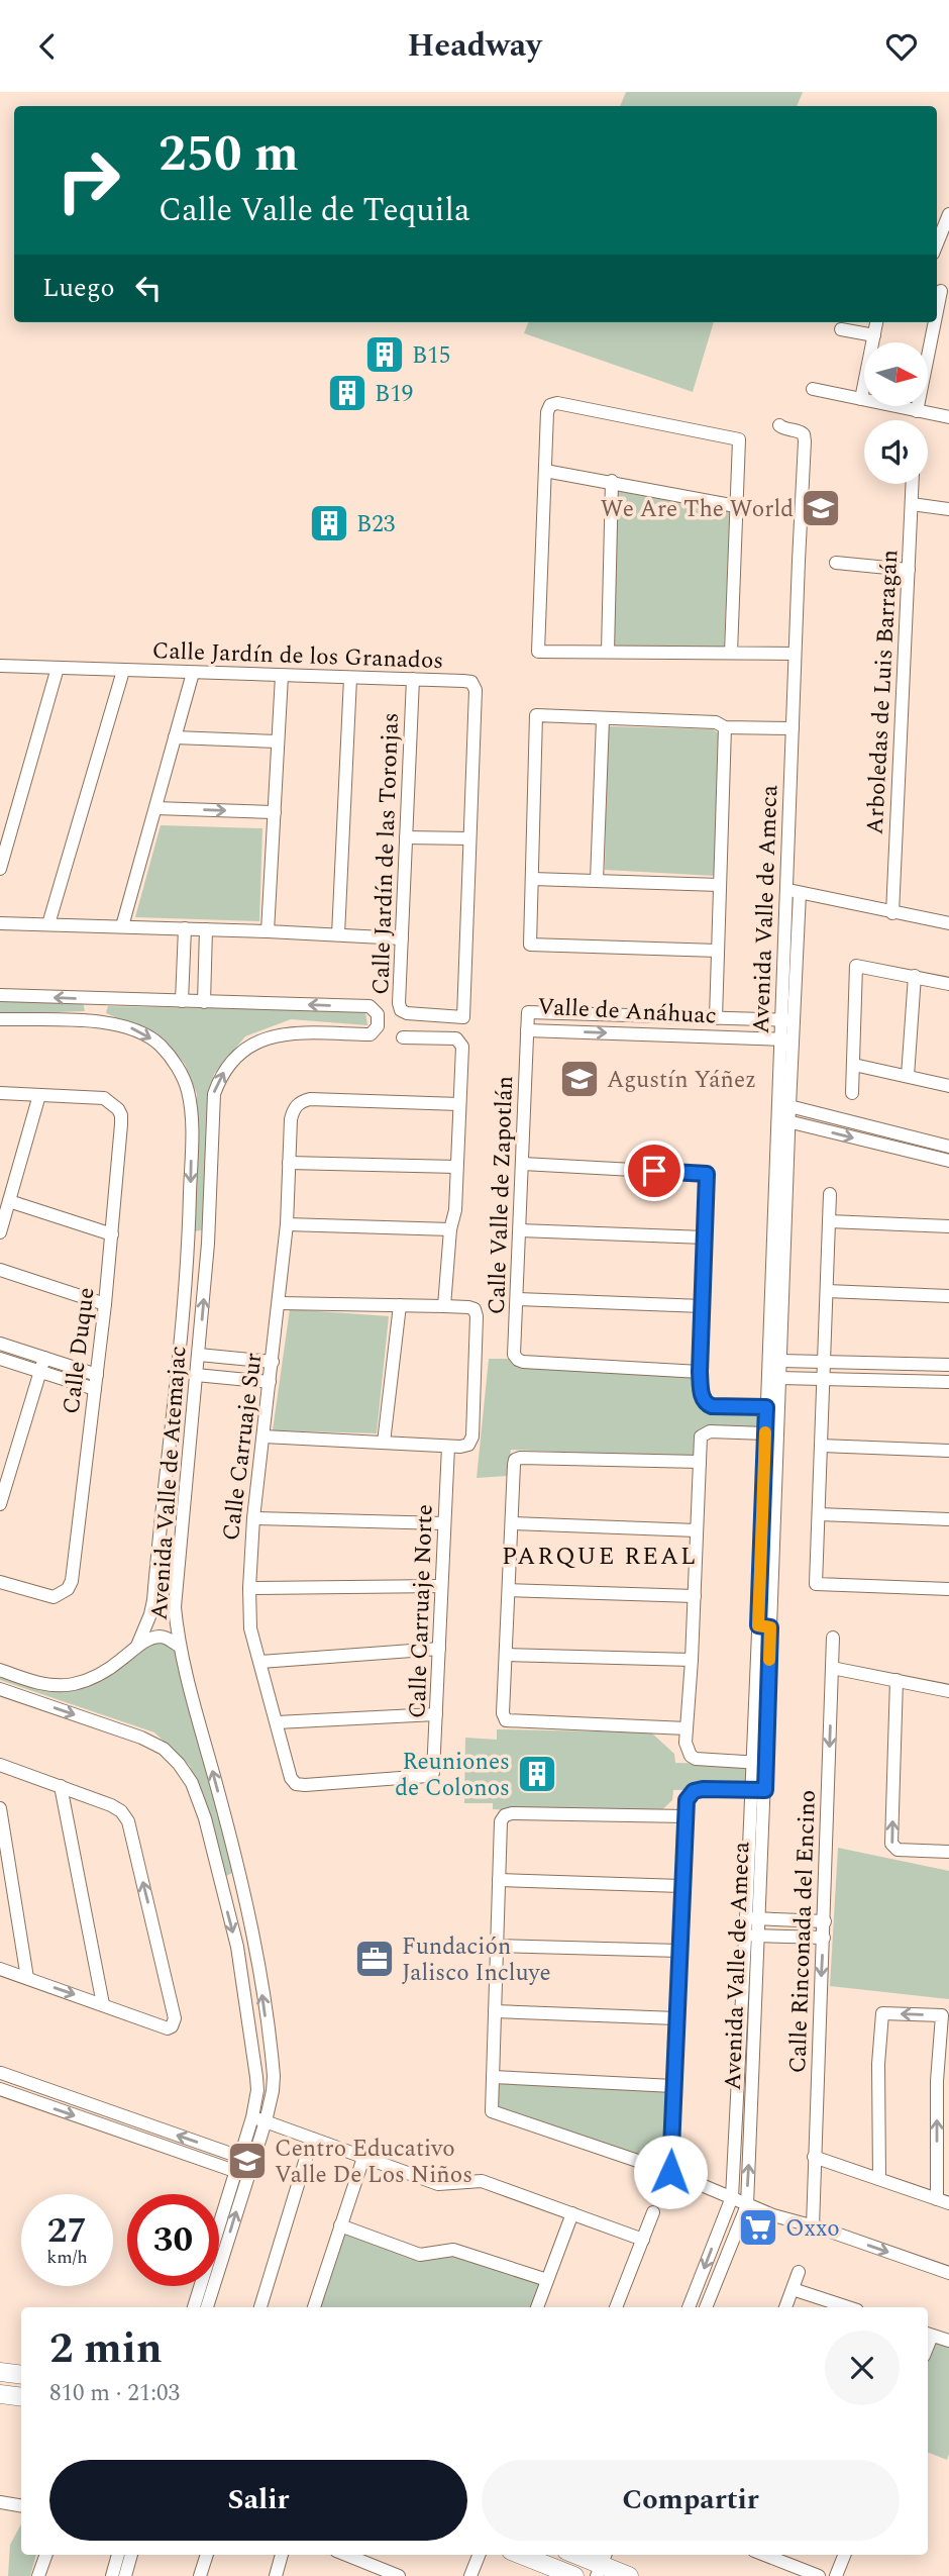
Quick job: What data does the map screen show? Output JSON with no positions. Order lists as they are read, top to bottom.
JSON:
{
  "streets": {
    "street": [
      "Calle Jardín de los Granados",
      "Arboledas de Luis Barragán",
      "Calle Jardín de las Toronjas",
      "Avenida Valle de Ameca",
      "Valle de Anáhuac",
      "Calle Valle de Zapotlán",
      "Calle Duque",
      "Calle Carruaje Sur",
      "Avenida Valle de Atemajac",
      "Calle Carruaje Norte",
      "Calle Rinconada del Encino"
    ]
  },
  "crossings": [
    ["Calle Jardín de los Granados", "Calle Jardín de las Toronjas"],
    ["Avenida Valle de Ameca", "Valle de Anáhuac"],
    ["Valle de Anáhuac", "Calle Valle de Zapotlán"],
    ["Calle Carruaje Sur", "Calle Carruaje Norte"]
  ],
  "one_way": ["Calle Rinconada del Encino"],
  "districts": ["PARQUE REAL"],
  "places": {
    "building": [
      "B15",
      "B19",
      "B23",
      "Reuniones de Colonos"
    ],
    "school or university": ["We Are The World", "Agustín Yáñez", "Centro Educativo Valle De Los Niños"],
    "office": ["Fundación Jalisco Incluye"],
    "supermarket": ["Oxxo"]
  },
  "north": "right",
  "page": {
    "header": "Headway",
    "turn": ["250 m", "Calle Valle de Tequila"],
    "then": "Luego",
    "speed": "27 km/h",
    "limit": "30",
    "heading": ["2 min", "810 m · 21:03"],
    "buttons": ["Salir", "Compartir"]
  }
}
